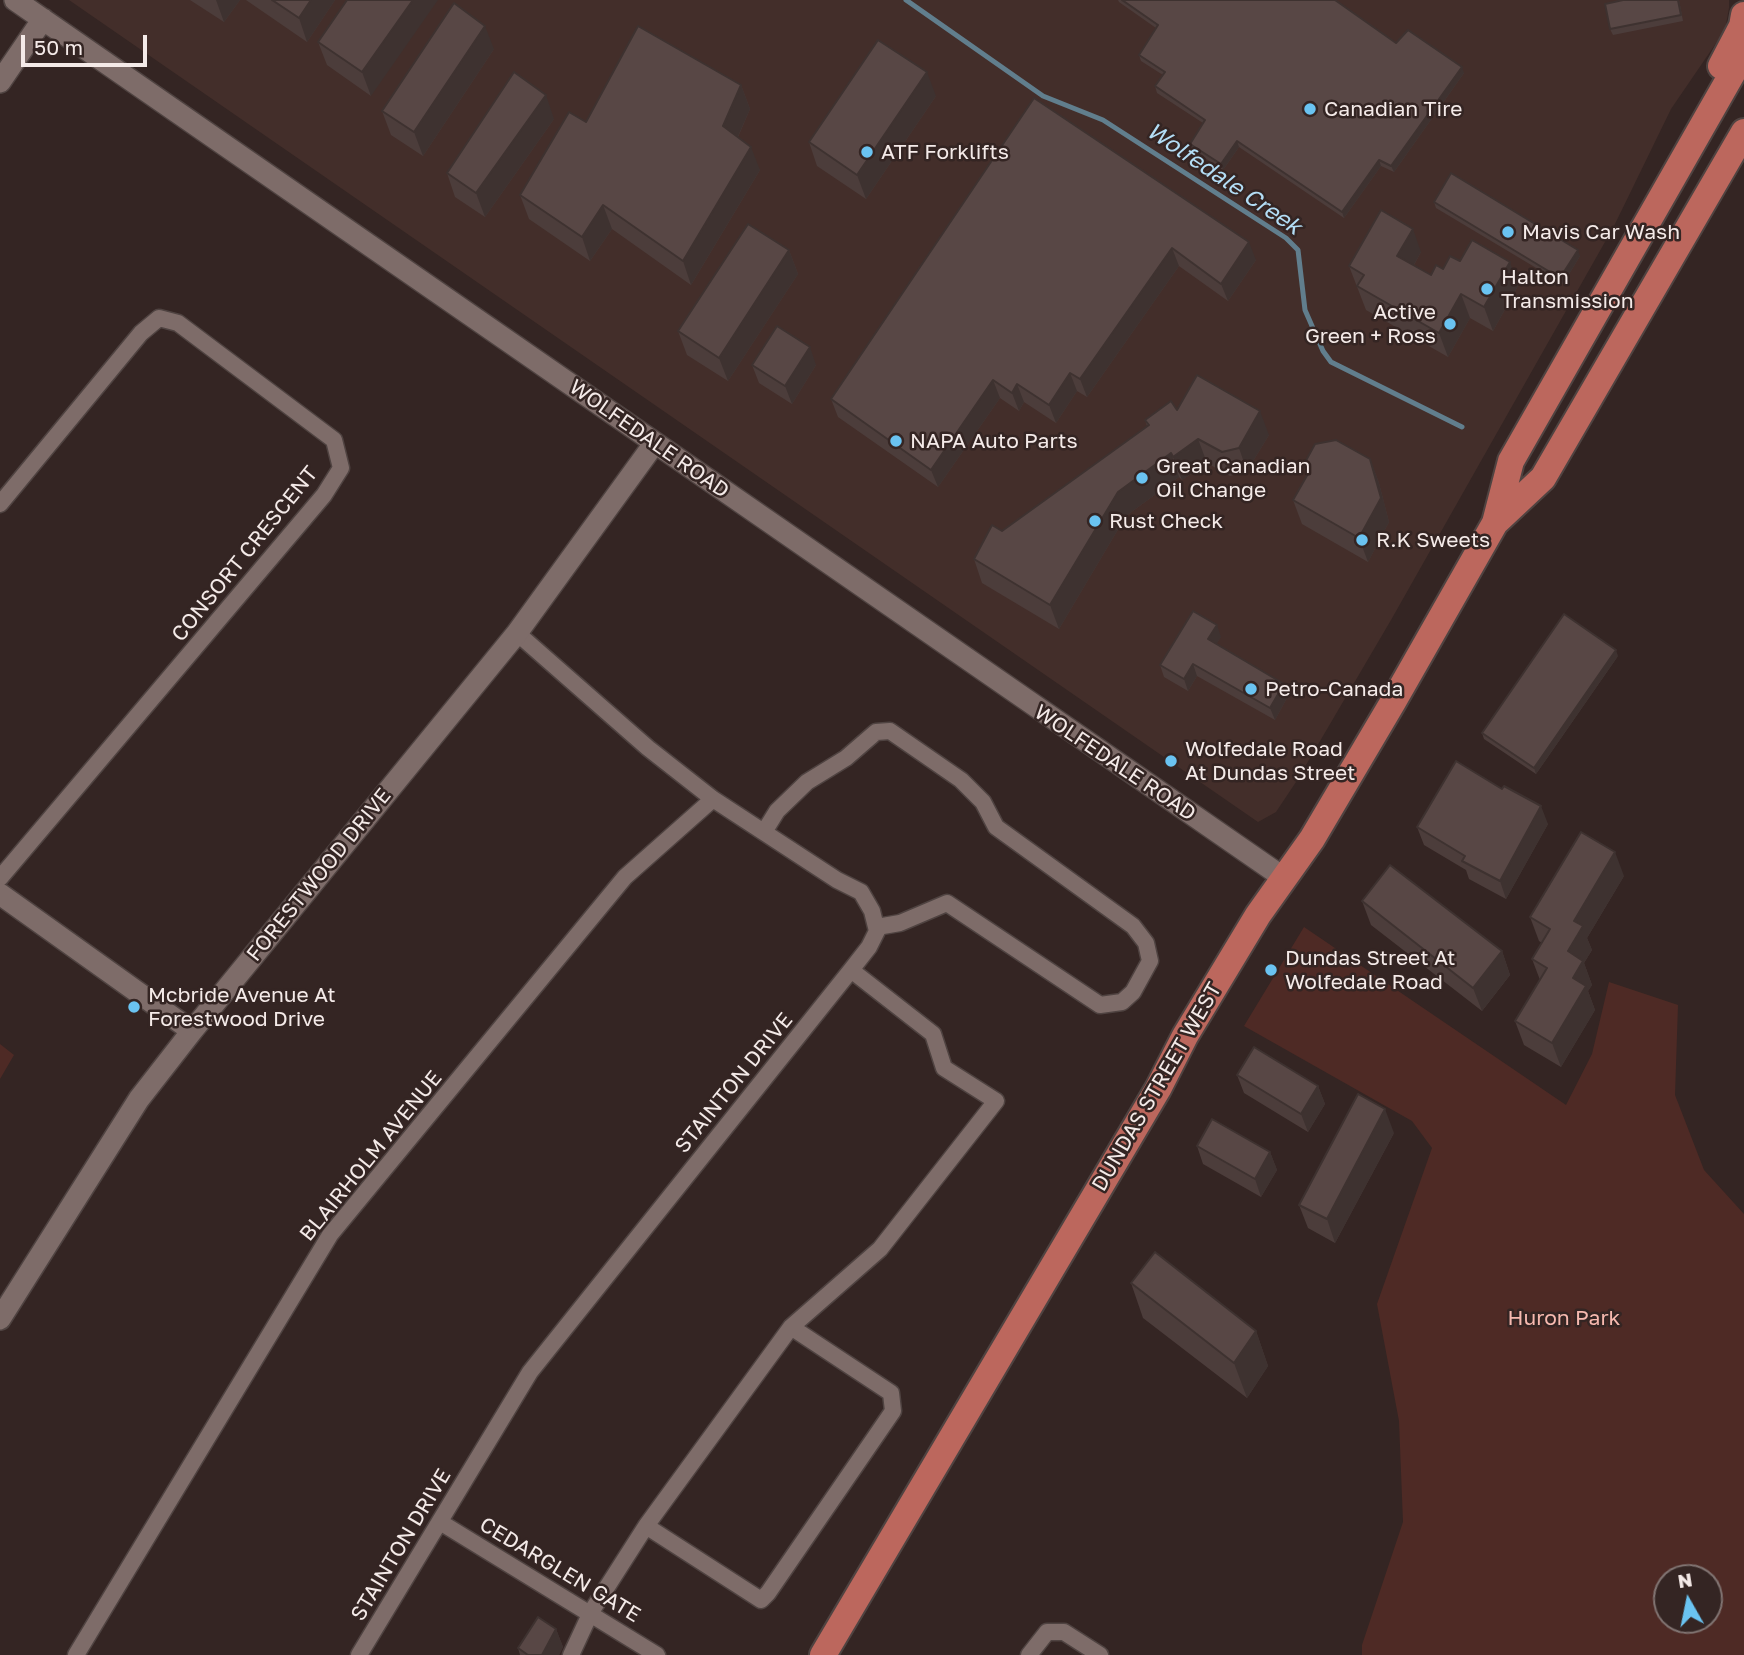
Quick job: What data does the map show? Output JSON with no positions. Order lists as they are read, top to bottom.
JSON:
{
  "streets": {
    "main road": ["DUNDAS STREET WEST"],
    "street": [
      "WOLFEDALE ROAD",
      "CONSORT CRESCENT",
      "FORESTWOOD DRIVE",
      "STAINTON DRIVE",
      "BLAIRHOLM AVENUE",
      "CEDARGLEN GATE"
    ]
  },
  "crossings": [
    ["WOLFEDALE ROAD", "FORESTWOOD DRIVE"],
    ["WOLFEDALE ROAD", "DUNDAS STREET WEST"],
    ["STAINTON DRIVE", "CEDARGLEN GATE"]
  ],
  "water": ["Wolfedale Creek"],
  "parks": ["Huron Park"],
  "places": [
    "Canadian Tire",
    "ATF Forklifts",
    "Mavis Car Wash",
    "Halton Transmission",
    "Active Green + Ross",
    "NAPA Auto Parts",
    "Great Canadian Oil Change",
    "Rust Check",
    "R.K Sweets",
    "Petro-Canada",
    "Wolfedale Road At Dundas Street",
    "Dundas Street At Wolfedale Road",
    "Mcbride Avenue At Forestwood Drive"
  ],
  "scale_bar": "50 m",
  "north": "top"
}
